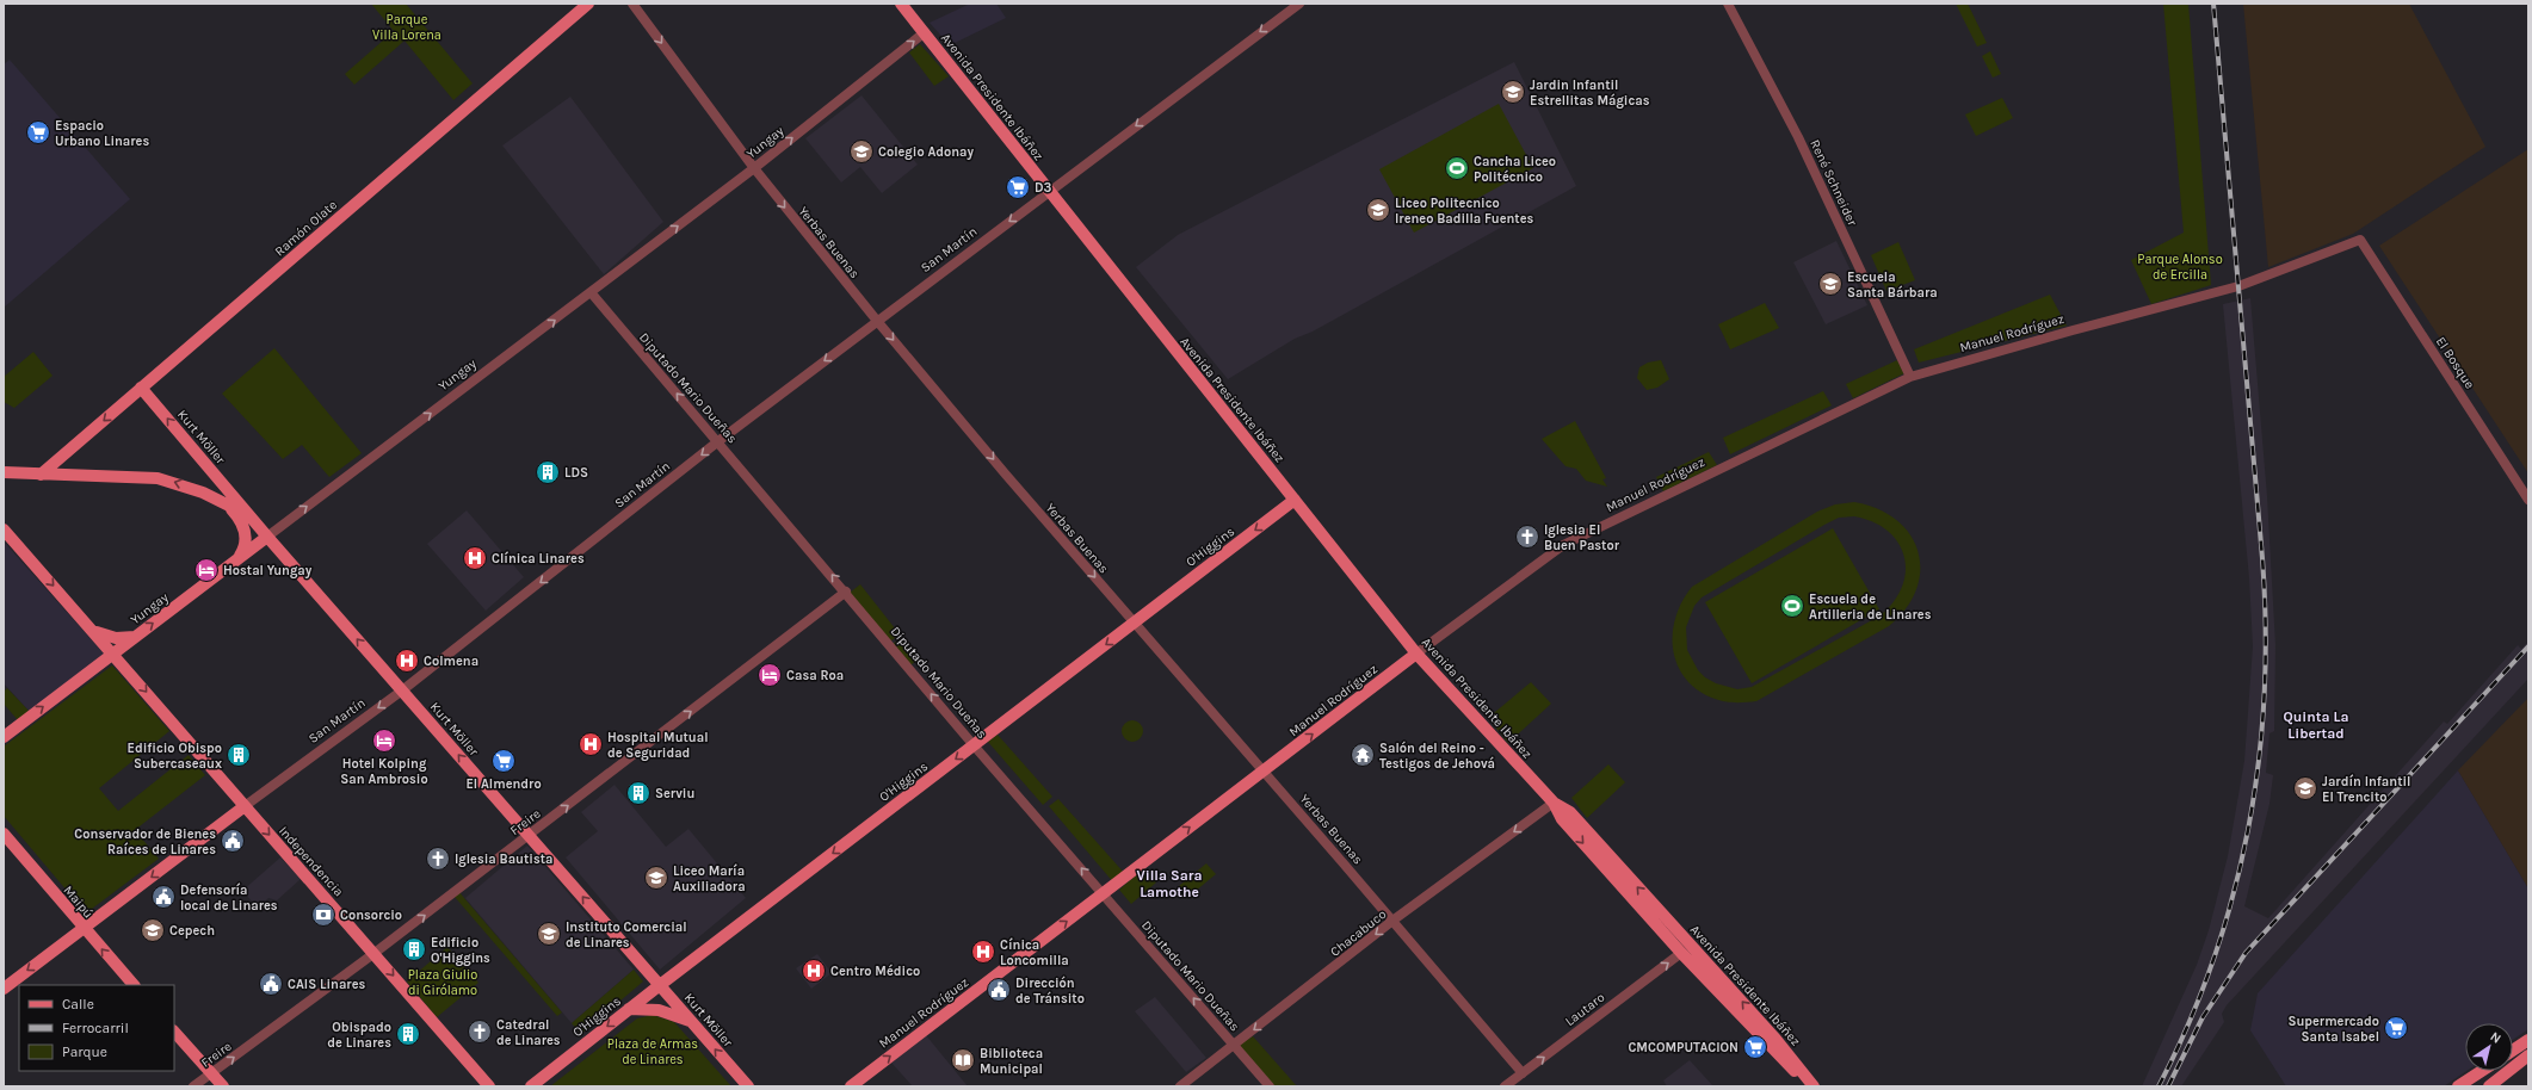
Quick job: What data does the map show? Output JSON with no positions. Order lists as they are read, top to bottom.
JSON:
{
  "streets": {
    "main road": [
      "Avenida Presidente Ibáñez",
      "Yungay",
      "Ramón Olate",
      "San Martín",
      "Manuel Rodríguez",
      "Kurt Möller",
      "O'Higgins",
      "Independencia",
      "Maipú"
    ],
    "street": [
      "René Schneider",
      "Yerbas Buenas",
      "El Bosque",
      "Diputado Mario Dueñas",
      "Freire",
      "Chacabuco",
      "Lautaro"
    ]
  },
  "crossings": [
    ["Avenida Presidente Ibáñez", "Yungay"],
    ["Avenida Presidente Ibáñez", "San Martín"],
    ["Avenida Presidente Ibáñez", "Manuel Rodríguez"],
    ["Avenida Presidente Ibáñez", "O'Higgins"],
    ["Avenida Presidente Ibáñez", "Chacabuco"],
    ["Avenida Presidente Ibáñez", "Lautaro"],
    ["Yungay", "Yerbas Buenas"],
    ["Yungay", "Diputado Mario Dueñas"],
    ["Yungay", "Kurt Möller"],
    ["Yungay", "Independencia"],
    ["René Schneider", "Manuel Rodríguez"],
    ["Ramón Olate", "Kurt Möller"],
    ["Yerbas Buenas", "San Martín"],
    ["Yerbas Buenas", "Manuel Rodríguez"],
    ["Yerbas Buenas", "O'Higgins"],
    ["Yerbas Buenas", "Chacabuco"],
    ["Yerbas Buenas", "Lautaro"],
    ["San Martín", "Diputado Mario Dueñas"],
    ["San Martín", "Kurt Möller"],
    ["San Martín", "Independencia"],
    ["San Martín", "Maipú"],
    ["Manuel Rodríguez", "El Bosque"],
    ["Manuel Rodríguez", "Diputado Mario Dueñas"],
    ["Diputado Mario Dueñas", "O'Higgins"],
    ["Diputado Mario Dueñas", "Freire"],
    ["Diputado Mario Dueñas", "Chacabuco"],
    ["Kurt Möller", "O'Higgins"],
    ["Kurt Möller", "Freire"],
    ["Freire", "Independencia"]
  ],
  "one_way": [
    "Yungay",
    "Yerbas Buenas",
    "San Martín",
    "Manuel Rodríguez",
    "Diputado Mario Dueñas",
    "Kurt Möller",
    "O'Higgins",
    "Freire",
    "Independencia",
    "Maipú",
    "Chacabuco",
    "Lautaro"
  ],
  "districts": ["Quinta La Libertad", "Villa Sara Lamothe"],
  "parks": [
    "Parque Villa Lorena",
    "Parque Alonso de Ercilla",
    "Plaza Giulio di Girólamo",
    "Plaza de Armas de Linares"
  ],
  "places": {
    "school or university": [
      "Jardin Infantil Estrellitas Mágicas",
      "Colegio Adonay",
      "Liceo Politecnico Ireneo Badilla Fuentes",
      "Escuela Santa Bárbara",
      "Jardín Infantil El Trencito",
      "Liceo María Auxiliadora",
      "Cepech",
      "Instituto Comercial de Linares"
    ],
    "supermarket": [
      "Espacio Urbano Linares",
      "D3",
      "El Almendro",
      "Supermercado Santa Isabel",
      "CMCOMPUTACION"
    ],
    "sports": ["Cancha Liceo Politécnico", "Escuela de Artilleria de Linares"],
    "building": [
      "LDS",
      "Edificio Obispo Subercaseaux",
      "Serviu",
      "Edificio O'Higgins",
      "Obispado de Linares"
    ],
    "church": ["Iglesia El Buen Pastor", "Iglesia Bautista", "Catedral de Linares"],
    "hospital": [
      "Clínica Linares",
      "Colmena",
      "Hospital Mutual de Seguridad",
      "Cínica Loncomilla",
      "Centro Médico"
    ],
    "hotel": ["Hostal Yungay", "Casa Roa", "Hotel Kolping San Ambrosio"],
    "temple": ["Salón del Reino - Testigos de Jehová"],
    "public building": [
      "Conservador de Bienes Raíces de Linares",
      "Defensoría local de Linares",
      "CAIS Linares",
      "Dirección de Tránsito"
    ],
    "bank": ["Consorcio"],
    "library": ["Biblioteca Municipal"]
  },
  "legend": ["Calle", "Ferrocarril", "Parque"],
  "north": "top right"
}
